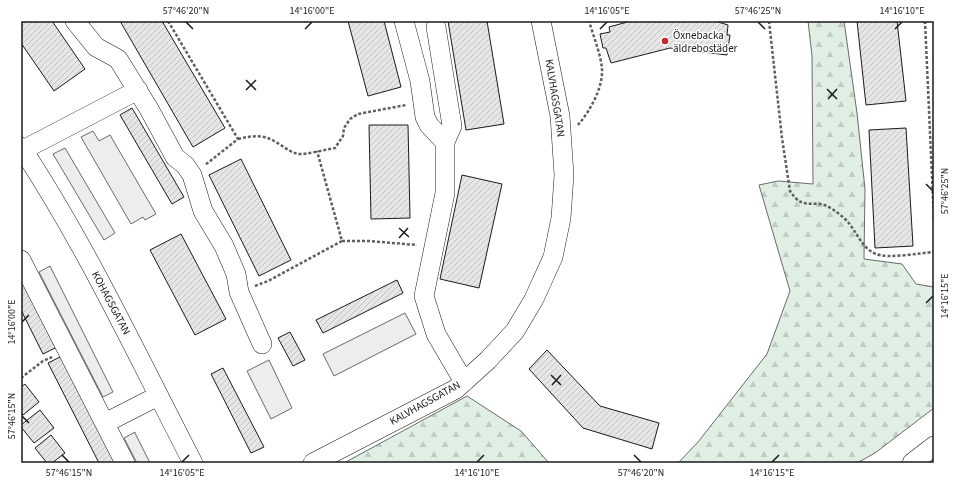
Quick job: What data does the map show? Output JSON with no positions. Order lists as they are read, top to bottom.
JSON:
{
  "streets": {
    "street": ["KALVHAGSGATAN", "KOHAGSGATAN"]
  },
  "places": ["Öxnebacka äldrebostäder"],
  "coordinates": [
    "57°46'20\"N",
    "14°16'00\"E",
    "14°16'05\"E",
    "57°46'25\"N",
    "14°16'10\"E",
    "14°16'15\"E",
    "57°46'15\"N"
  ]
}
